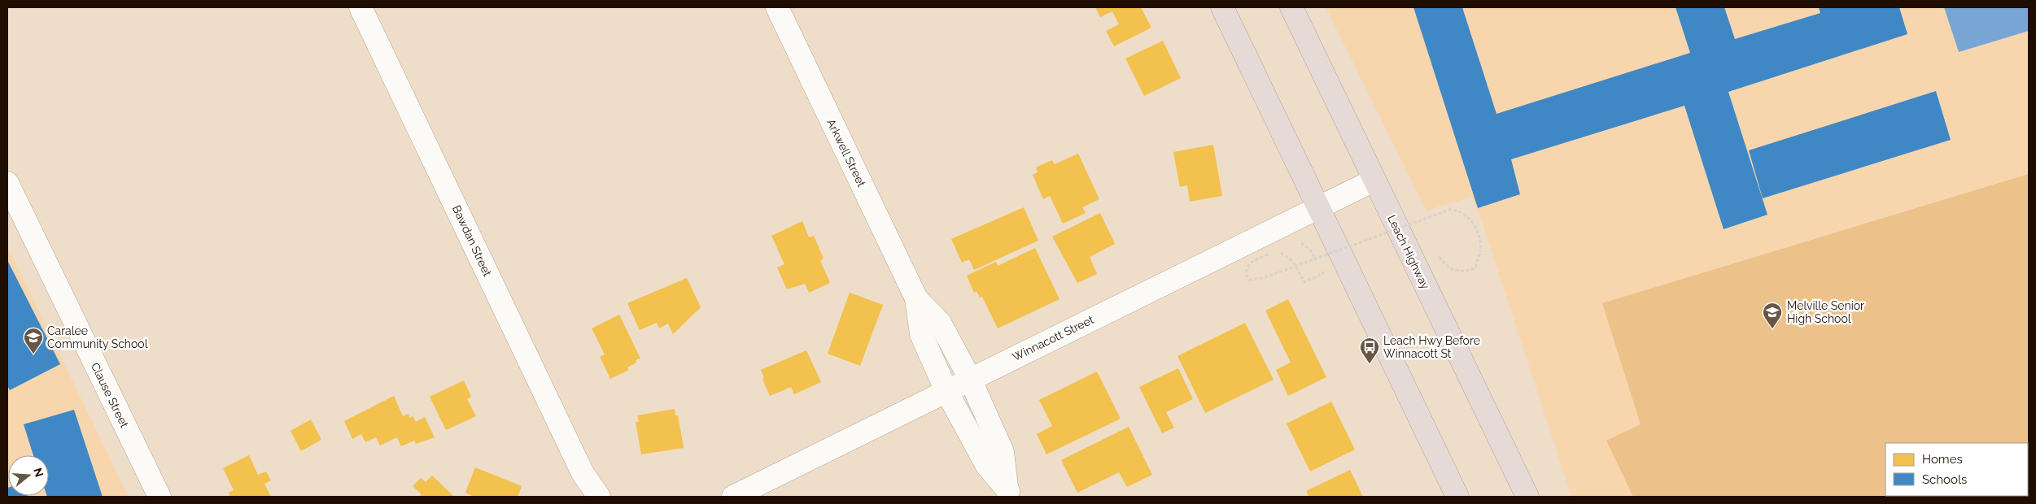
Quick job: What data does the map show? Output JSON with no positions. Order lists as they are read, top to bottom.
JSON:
{
  "streets": {
    "highway": ["Leach Highway"],
    "street": [
      "Arkwell Street",
      "Bawdan Street",
      "Winnacott Street",
      "Clause Street"
    ]
  },
  "crossings": [
    ["Arkwell Street", "Winnacott Street"],
    ["Leach Highway", "Winnacott Street"]
  ],
  "places": {
    "school or university": ["Melville Senior High School", "Caralee Community School"],
    "bus stop": ["Leach Hwy Before Winnacott St"]
  },
  "legend": ["Homes", "Schools"],
  "north": "right"
}
